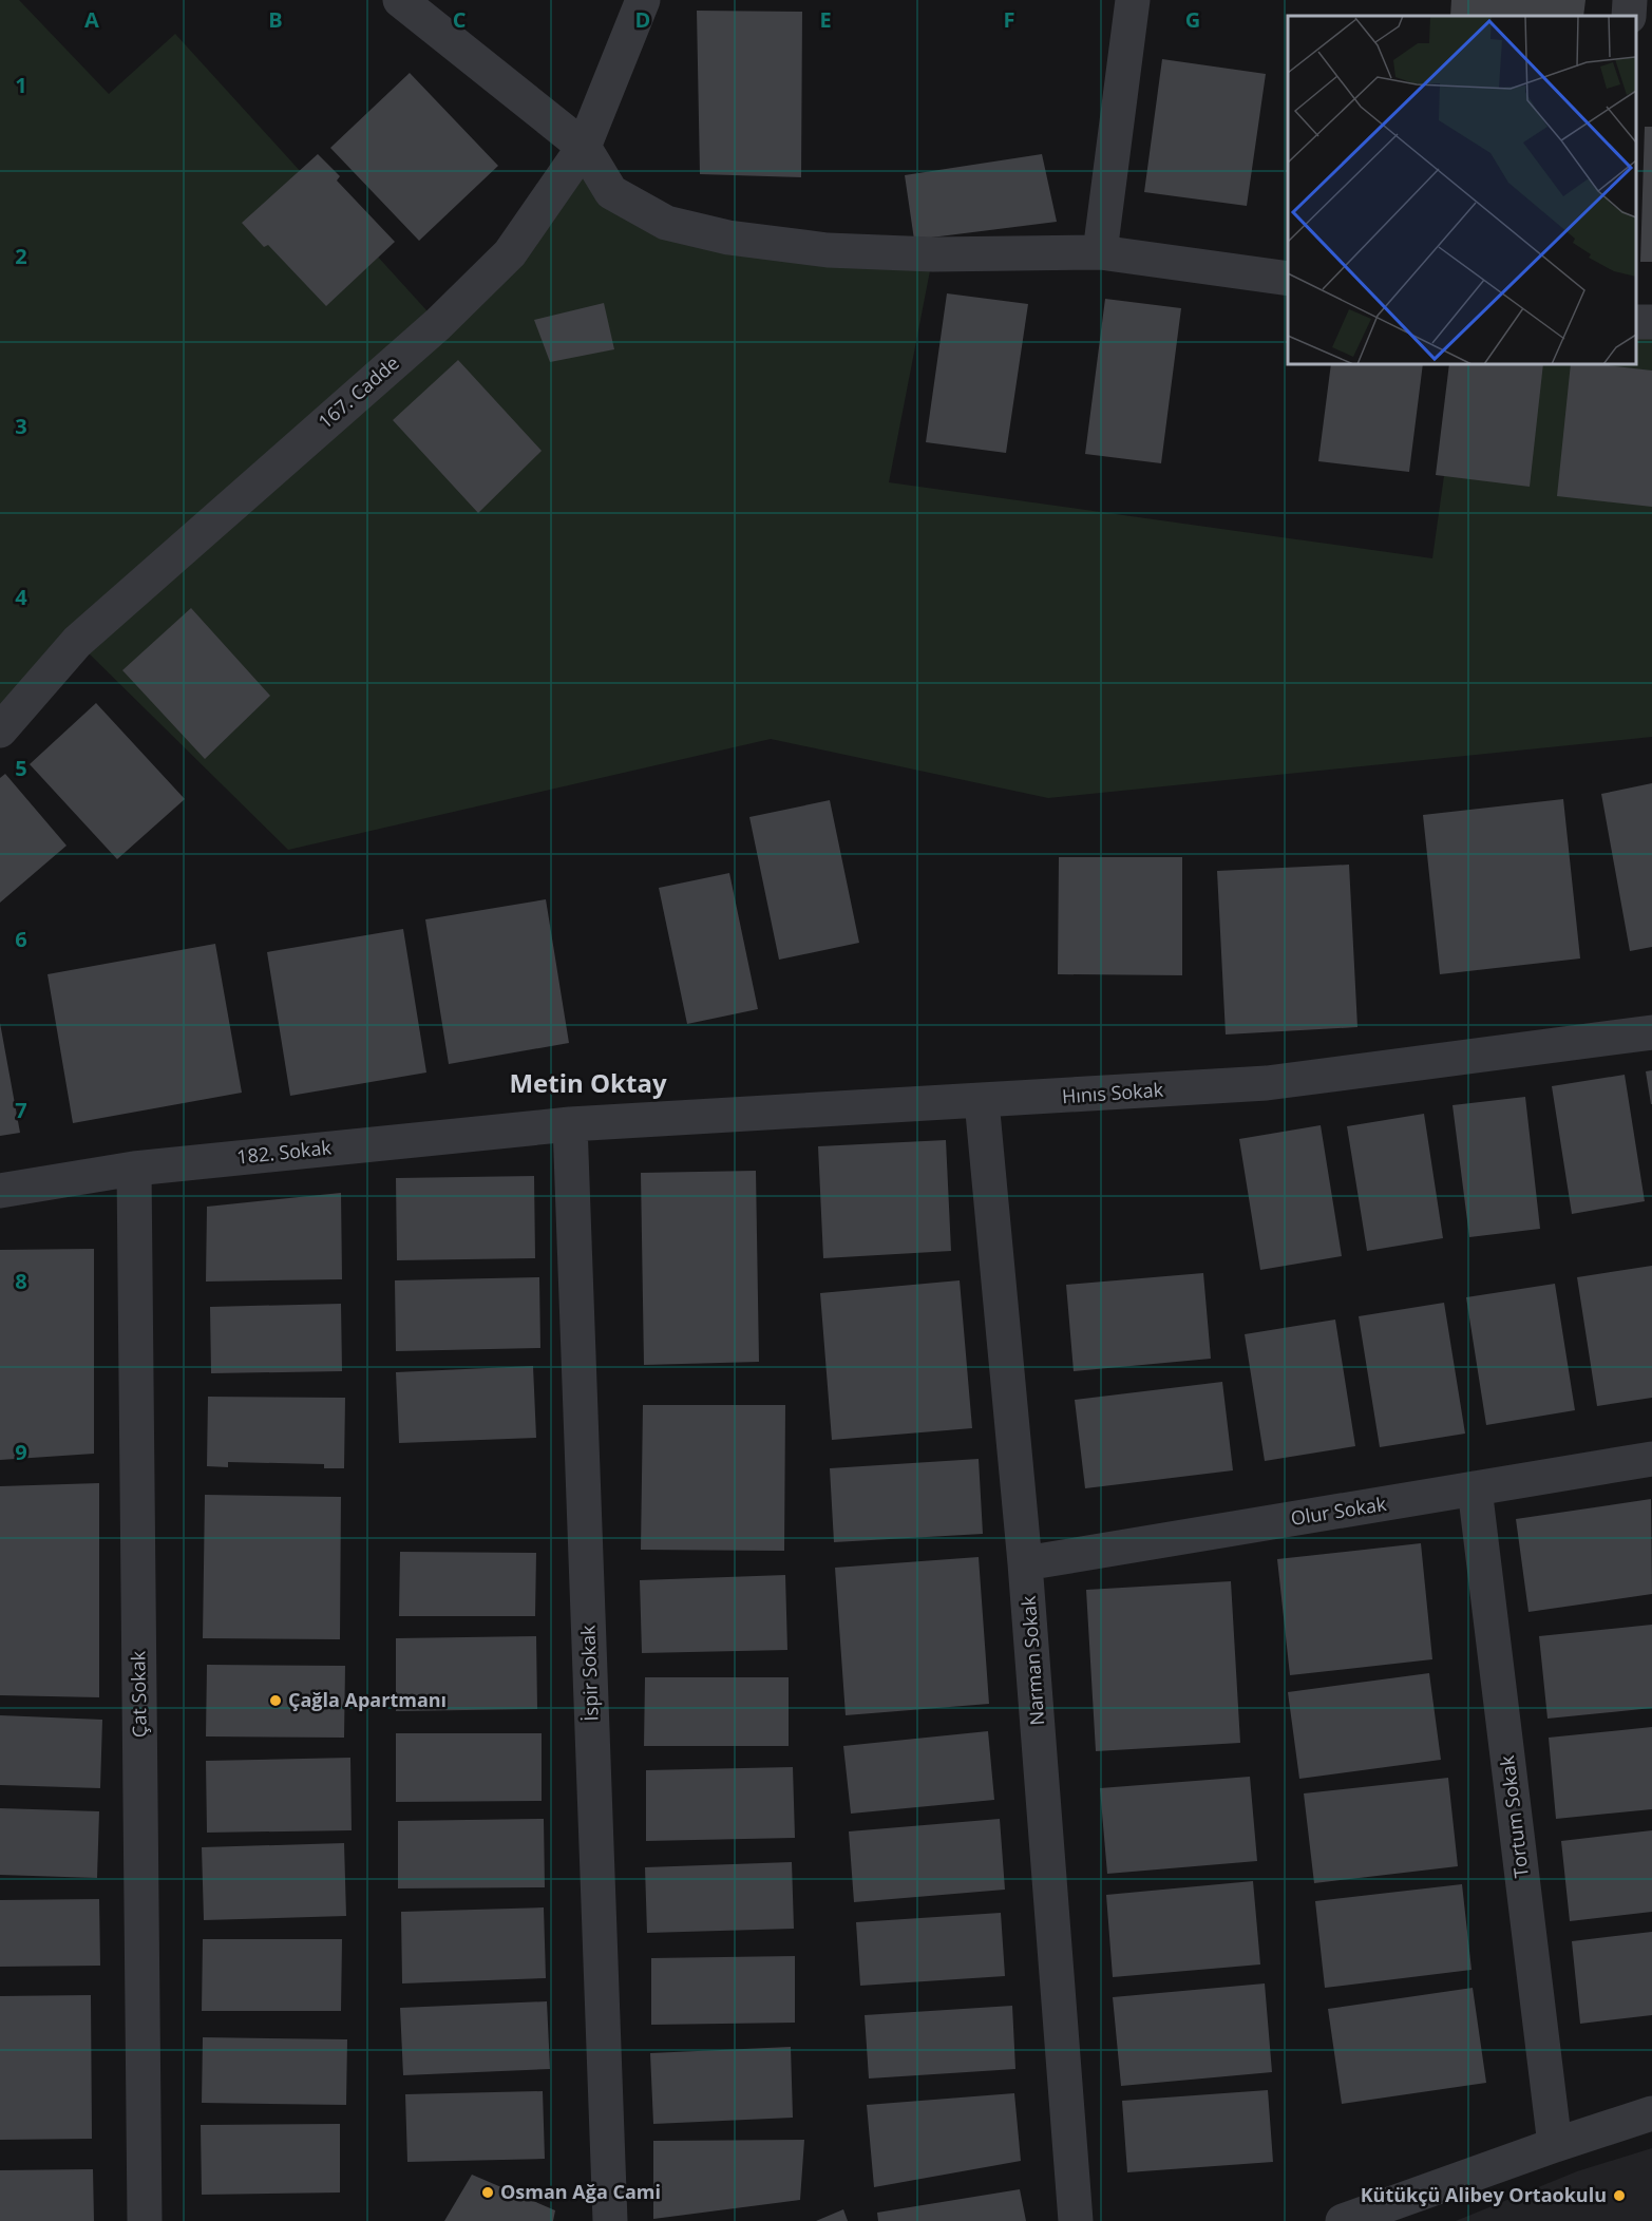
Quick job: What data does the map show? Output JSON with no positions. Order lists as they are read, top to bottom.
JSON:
{
  "streets": {
    "street": [
      "167. Cadde",
      "Hınıs Sokak",
      "182. Sokak",
      "Olur Sokak",
      "Narman Sokak",
      "İspir Sokak",
      "Çat Sokak",
      "Tortum Sokak"
    ]
  },
  "crossings": [
    ["Hınıs Sokak", "182. Sokak"],
    ["Hınıs Sokak", "Narman Sokak"],
    ["Hınıs Sokak", "İspir Sokak"],
    ["182. Sokak", "İspir Sokak"],
    ["182. Sokak", "Çat Sokak"],
    ["Olur Sokak", "Narman Sokak"],
    ["Olur Sokak", "Tortum Sokak"]
  ],
  "districts": ["Metin Oktay"],
  "places": ["Çağla Apartmanı", "Osman Ağa Cami", "Kütükçü Alibey Ortaokulu"],
  "grid": {
    "columns": [
      "A",
      "B",
      "C",
      "D",
      "E",
      "F",
      "G"
    ],
    "rows": [
      "1",
      "2",
      "3",
      "4",
      "5",
      "6",
      "7",
      "8",
      "9"
    ]
  }
}
